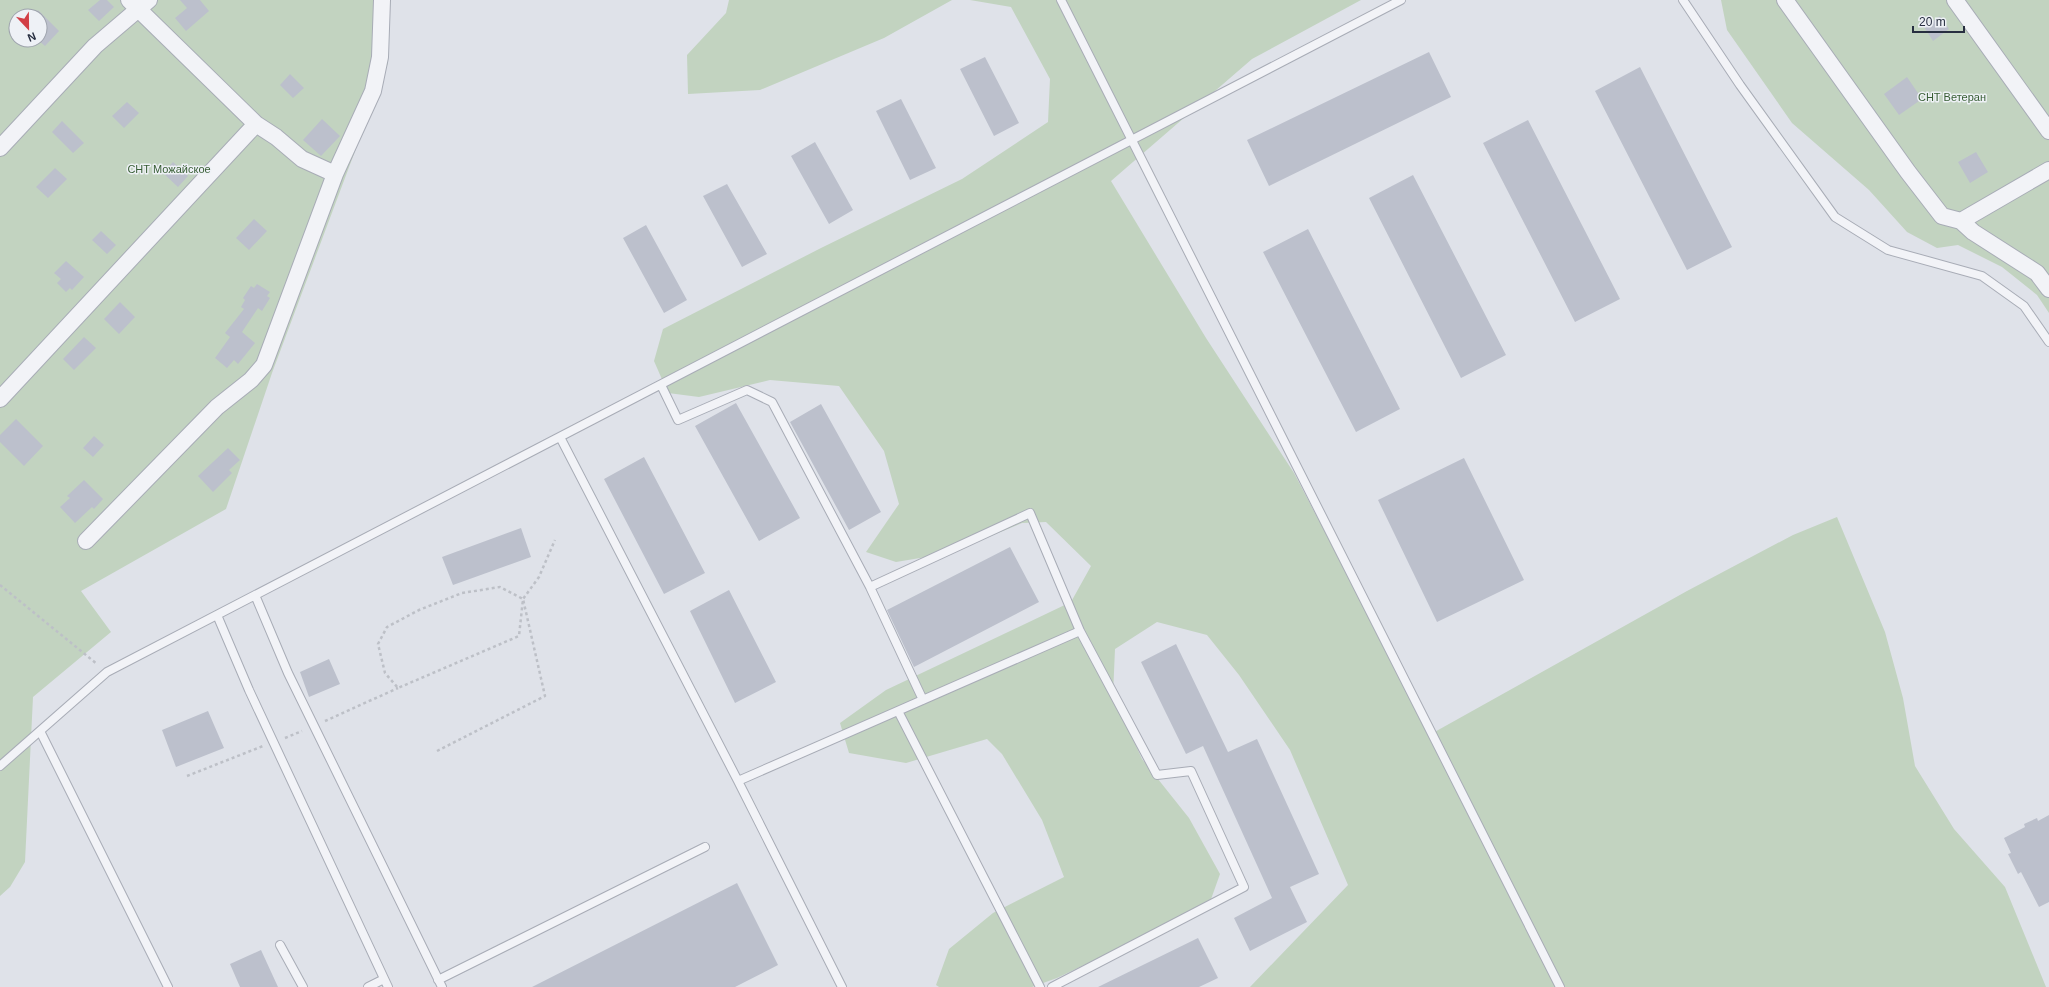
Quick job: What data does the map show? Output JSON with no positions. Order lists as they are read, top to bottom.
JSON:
{
  "parks": ["СНТ Ветеран", "СНТ Можайское"],
  "scale_bar": "20 m",
  "north": "bottom"
}
